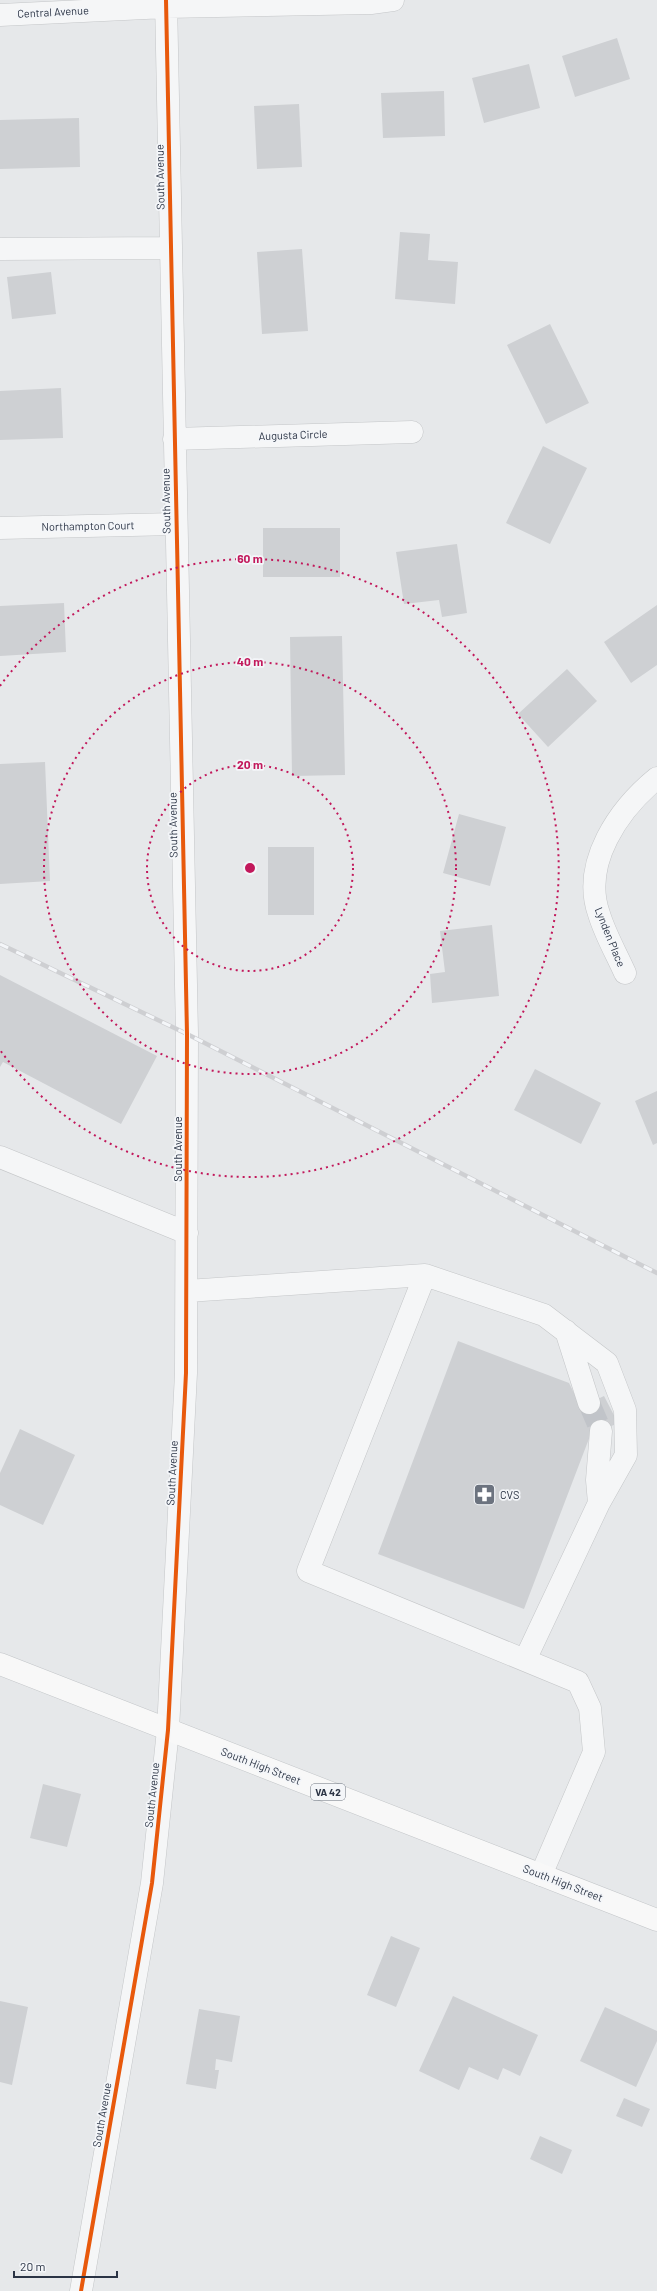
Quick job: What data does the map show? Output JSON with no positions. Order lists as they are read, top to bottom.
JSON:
{
  "streets": {
    "main road": ["South High Street", "VA 42"],
    "street": [
      "Central Avenue",
      "South Avenue",
      "Augusta Circle",
      "Northampton Court",
      "Lynden Place"
    ]
  },
  "crossings": [
    ["Central Avenue", "South Avenue"],
    ["South Avenue", "Augusta Circle"],
    ["South Avenue", "Northampton Court"],
    ["South Avenue", "South High Street"]
  ],
  "places": {
    "pharmacy": ["CVS"]
  },
  "scale_bar": "20 m",
  "rings": ["60 m", "40 m", "20 m"]
}
